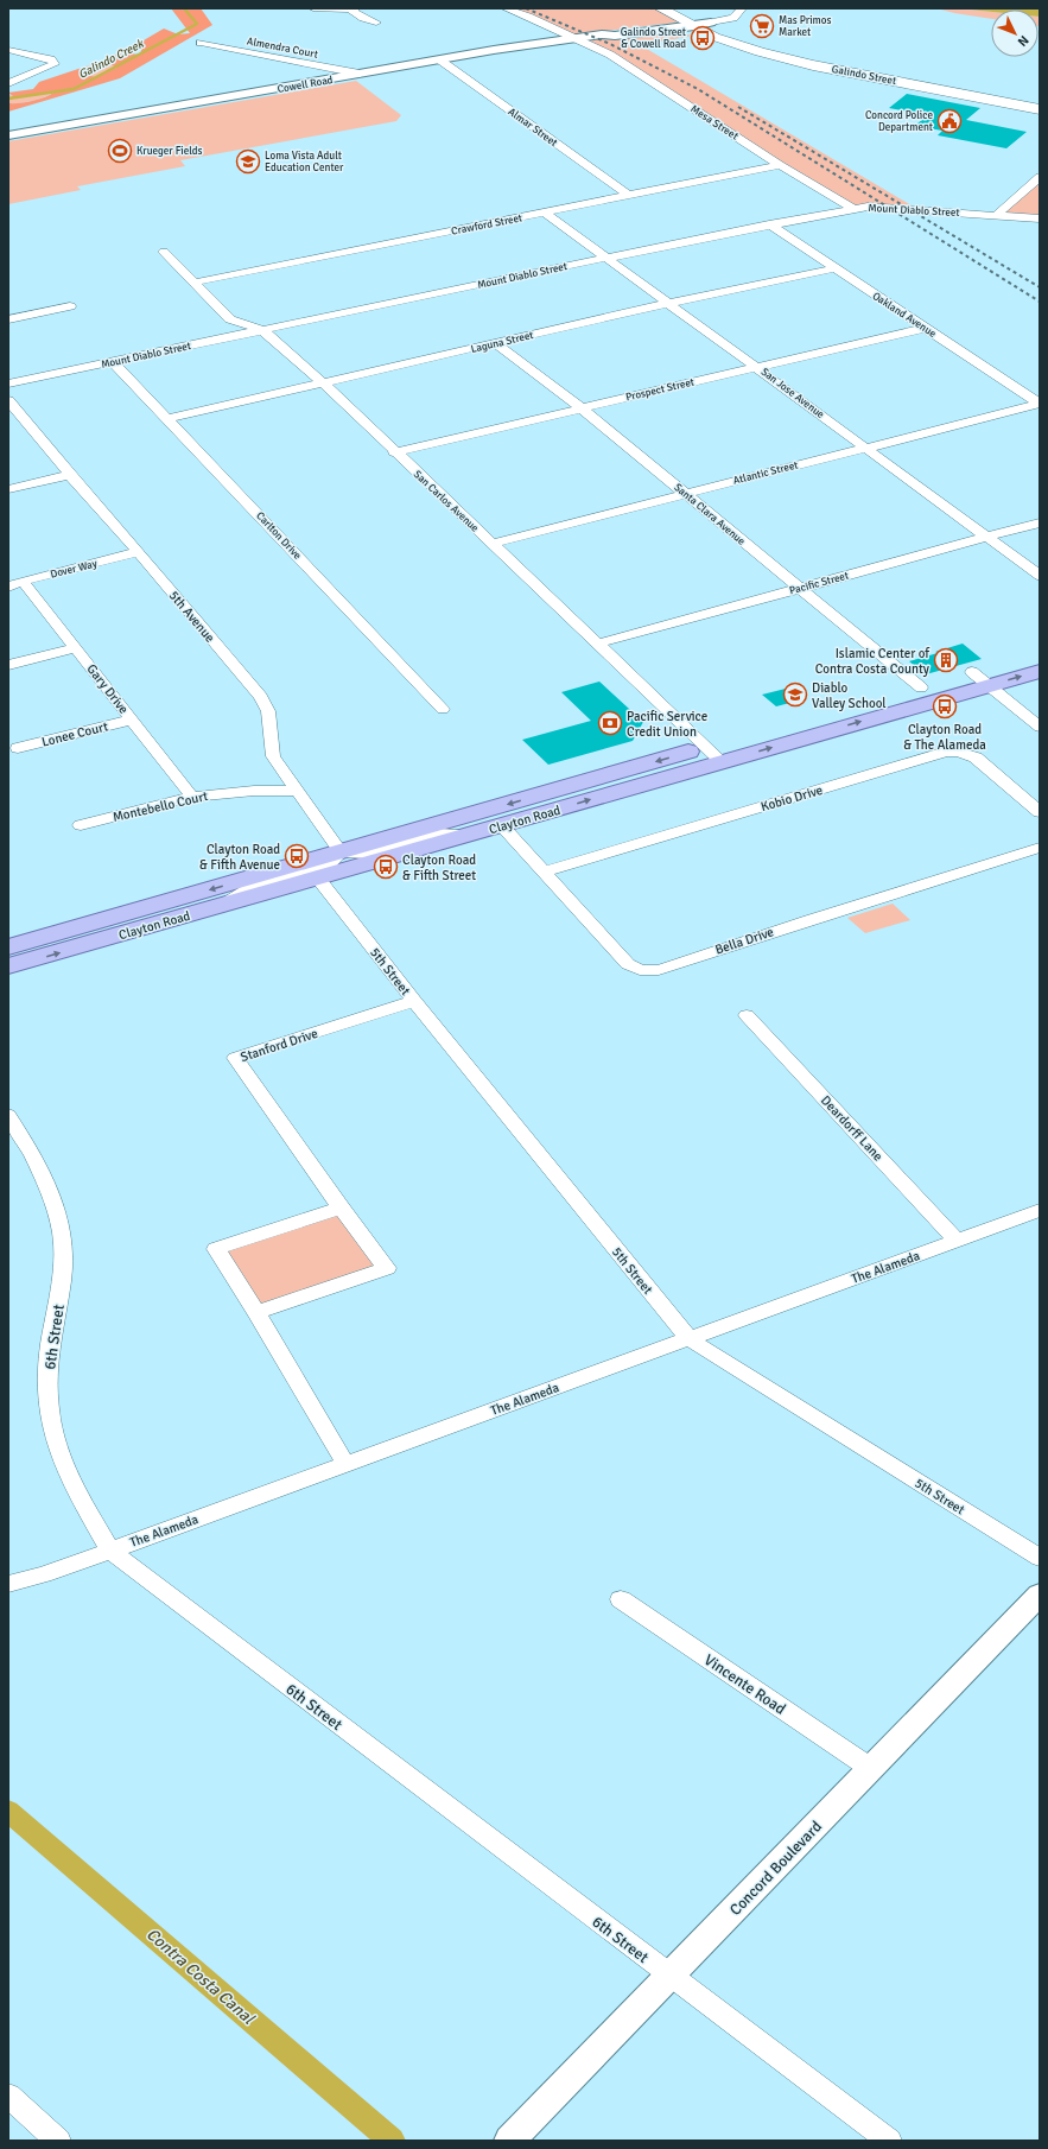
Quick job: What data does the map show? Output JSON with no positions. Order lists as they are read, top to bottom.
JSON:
{
  "streets": {
    "main road": ["Galindo Street", "Clayton Road"],
    "street": [
      "Almendra Court",
      "Cowell Road",
      "Mesa Street",
      "Almar Street",
      "Mount Diablo Street",
      "Crawford Street",
      "Oakland Avenue",
      "Laguna Street",
      "Prospect Street",
      "San Jose Avenue",
      "Atlantic Street",
      "San Carlos Avenue",
      "Santa Clara Avenue",
      "Carlton Drive",
      "Dover Way",
      "Pacific Street",
      "5th Avenue",
      "Gary Drive",
      "Lonee Court",
      "Kobio Drive",
      "Montebello Court",
      "Bella Drive",
      "5th Street",
      "Stanford Drive",
      "Deardorff Lane",
      "The Alameda",
      "6th Street",
      "Vincente Road",
      "Concord Boulevard"
    ]
  },
  "crossings": [
    ["Almendra Court", "Cowell Road"],
    ["Galindo Street", "Cowell Road"],
    ["Cowell Road", "Mesa Street"],
    ["Cowell Road", "Almar Street"],
    ["Mesa Street", "Mount Diablo Street"],
    ["Mesa Street", "Crawford Street"],
    ["Almar Street", "Crawford Street"],
    ["Mount Diablo Street", "Oakland Avenue"],
    ["Mount Diablo Street", "San Jose Avenue"],
    ["Mount Diablo Street", "San Carlos Avenue"],
    ["Mount Diablo Street", "Carlton Drive"],
    ["Crawford Street", "San Jose Avenue"],
    ["Crawford Street", "San Carlos Avenue"],
    ["Oakland Avenue", "Laguna Street"],
    ["Oakland Avenue", "Prospect Street"],
    ["Oakland Avenue", "Atlantic Street"],
    ["Laguna Street", "San Jose Avenue"],
    ["Laguna Street", "San Carlos Avenue"],
    ["Laguna Street", "Santa Clara Avenue"],
    ["Laguna Street", "Carlton Drive"],
    ["Prospect Street", "San Jose Avenue"],
    ["Prospect Street", "San Carlos Avenue"],
    ["Prospect Street", "Santa Clara Avenue"],
    ["San Jose Avenue", "Atlantic Street"],
    ["San Jose Avenue", "Pacific Street"],
    ["Atlantic Street", "San Carlos Avenue"],
    ["Atlantic Street", "Santa Clara Avenue"],
    ["San Carlos Avenue", "Pacific Street"],
    ["San Carlos Avenue", "Clayton Road"],
    ["Santa Clara Avenue", "Pacific Street"],
    ["Santa Clara Avenue", "Clayton Road"],
    ["Dover Way", "5th Avenue"],
    ["Dover Way", "Gary Drive"],
    ["5th Avenue", "Montebello Court"],
    ["5th Avenue", "Clayton Road"],
    ["Gary Drive", "Lonee Court"],
    ["Gary Drive", "Montebello Court"],
    ["Kobio Drive", "Bella Drive"],
    ["Clayton Road", "Bella Drive"],
    ["Clayton Road", "5th Street"],
    ["5th Street", "Stanford Drive"],
    ["5th Street", "The Alameda"],
    ["Deardorff Lane", "The Alameda"],
    ["The Alameda", "6th Street"],
    ["6th Street", "Concord Boulevard"],
    ["Vincente Road", "Concord Boulevard"]
  ],
  "water": ["Galindo Creek", "Contra Costa Canal"],
  "places": {
    "supermarket": ["Mas Primos Market"],
    "bus stop": [
      "Galindo Street & Cowell Road",
      "Clayton Road & The Alameda",
      "Clayton Road & Fifth Avenue",
      "Clayton Road & Fifth Street"
    ],
    "public building": ["Concord Police Department"],
    "sports": ["Krueger Fields"],
    "school or university": ["Loma Vista Adult Education Center", "Diablo Valley School"],
    "building": ["Islamic Center of Contra Costa County"],
    "bank": ["Pacific Service Credit Union"]
  },
  "north": "bottom right"
}
